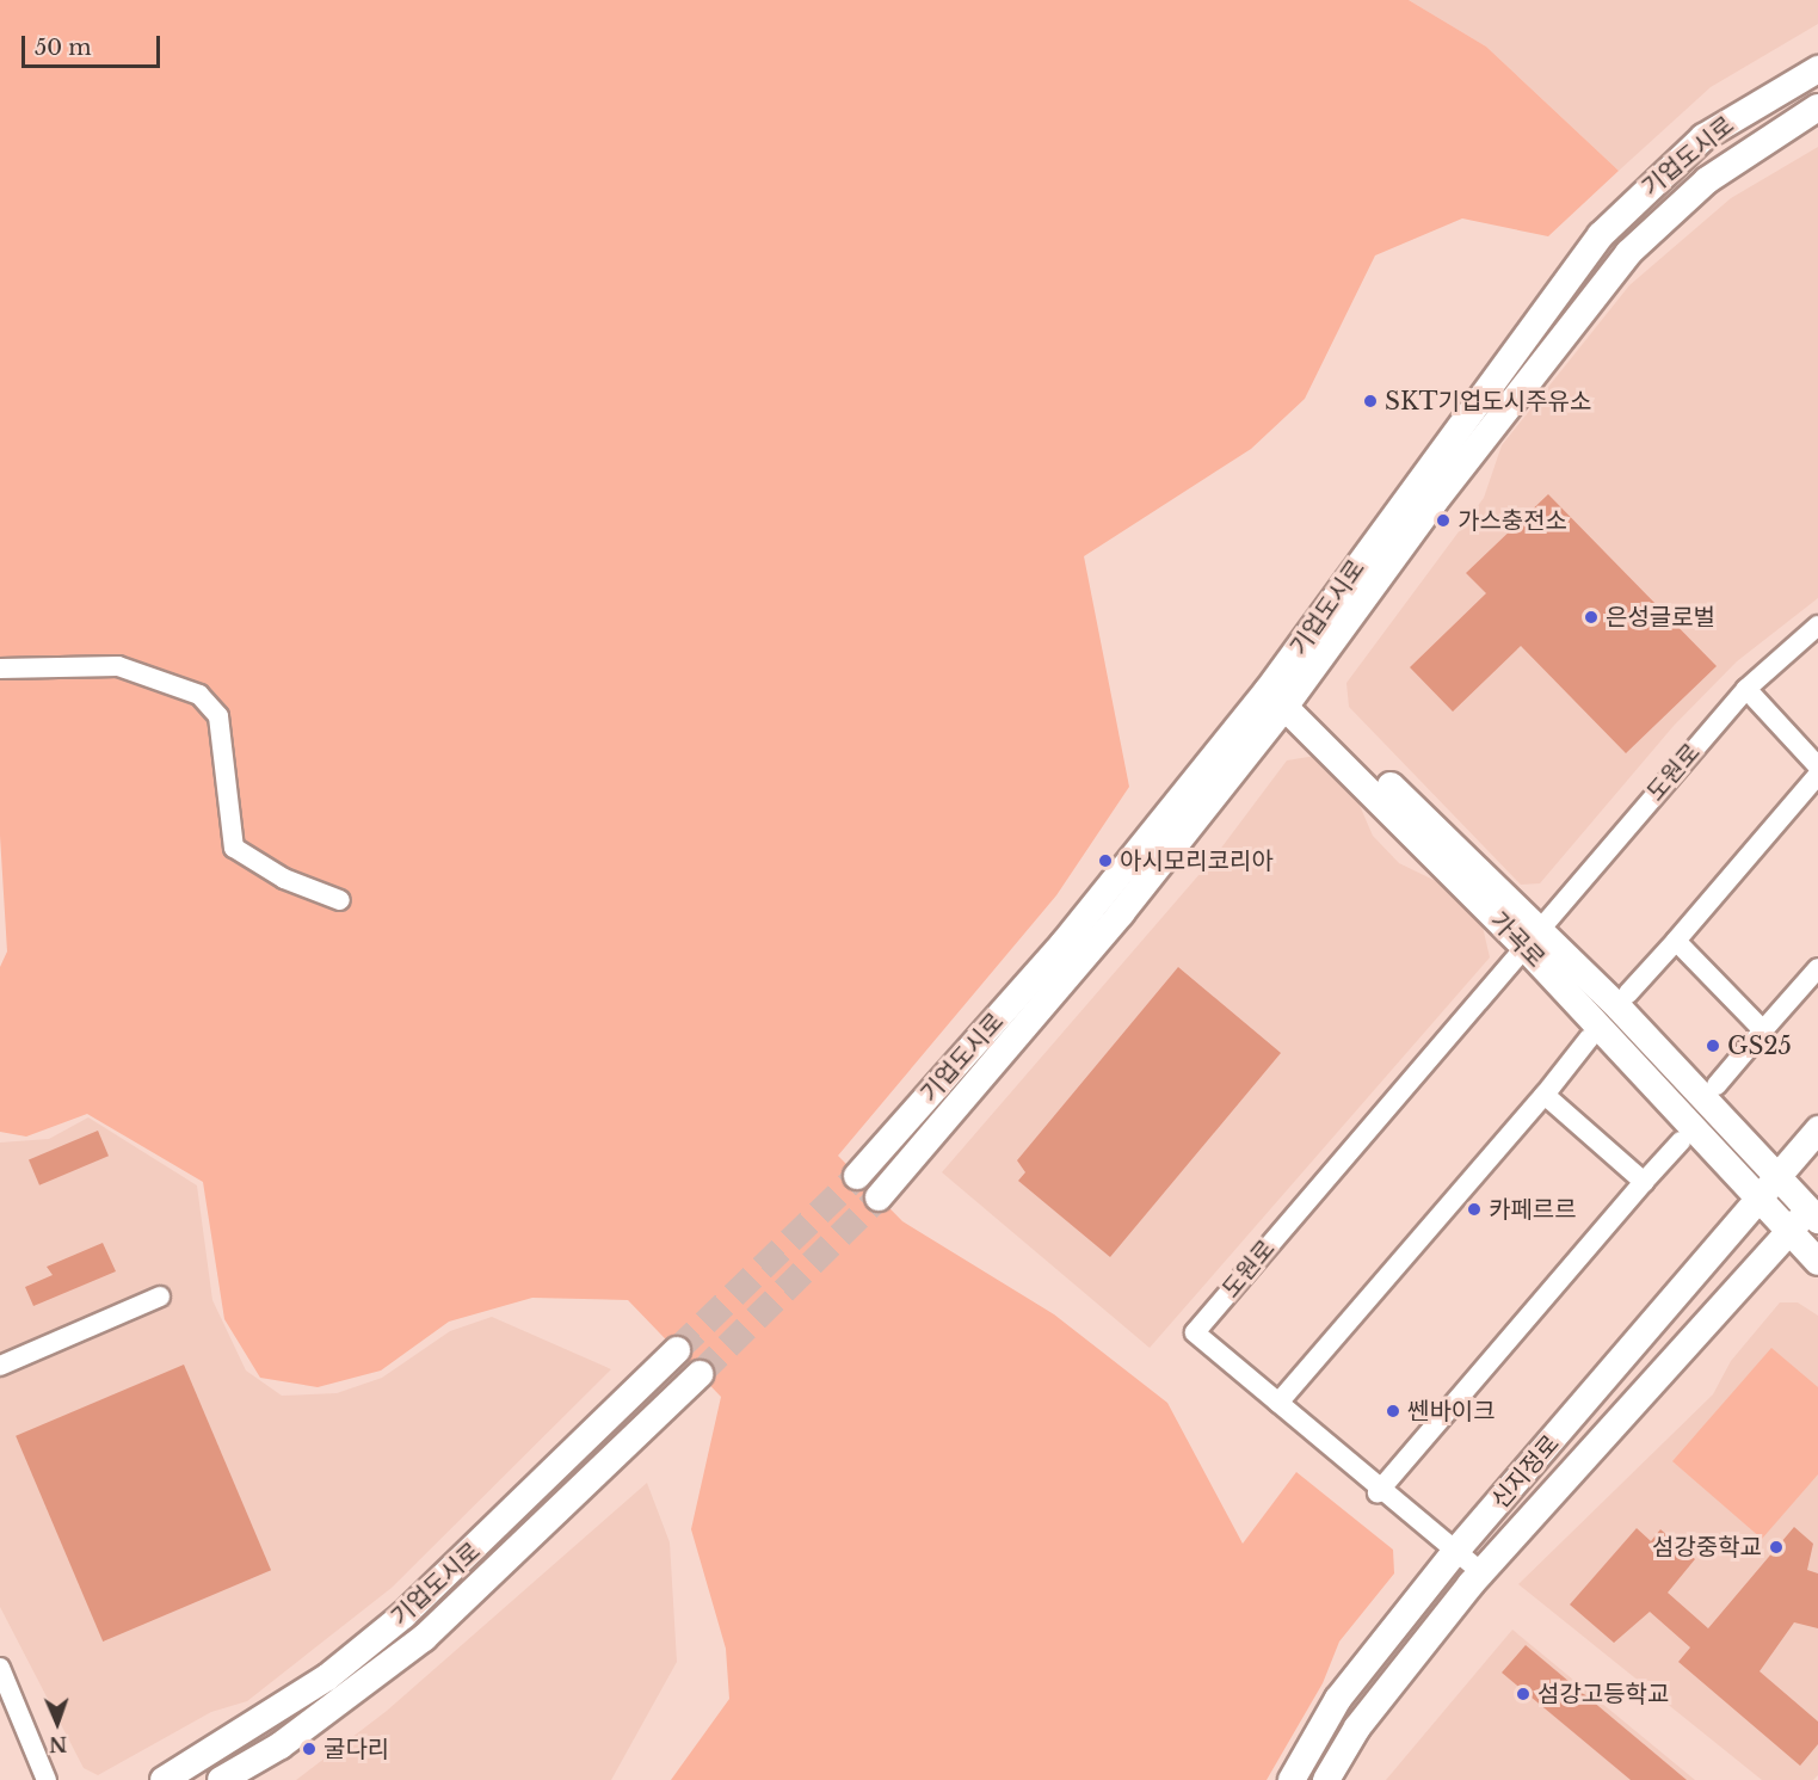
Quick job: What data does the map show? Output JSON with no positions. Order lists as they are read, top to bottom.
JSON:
{
  "streets": {
    "street": [
      "기업도시로",
      "도원로",
      "가곡로",
      "신지정로"
    ]
  },
  "crossings": [
    ["기업도시로", "가곡로"],
    ["도원로", "가곡로"],
    ["도원로", "신지정로"],
    ["가곡로", "신지정로"]
  ],
  "places": [
    "SKT기업도시주유소",
    "가스충전소",
    "은성글로벌",
    "아시모리코리아",
    "GS25",
    "카페르르",
    "쎈바이크",
    "섬강중학교",
    "섬강고등학교",
    "굴다리"
  ],
  "scale_bar": "50 m",
  "north": "bottom"
}
